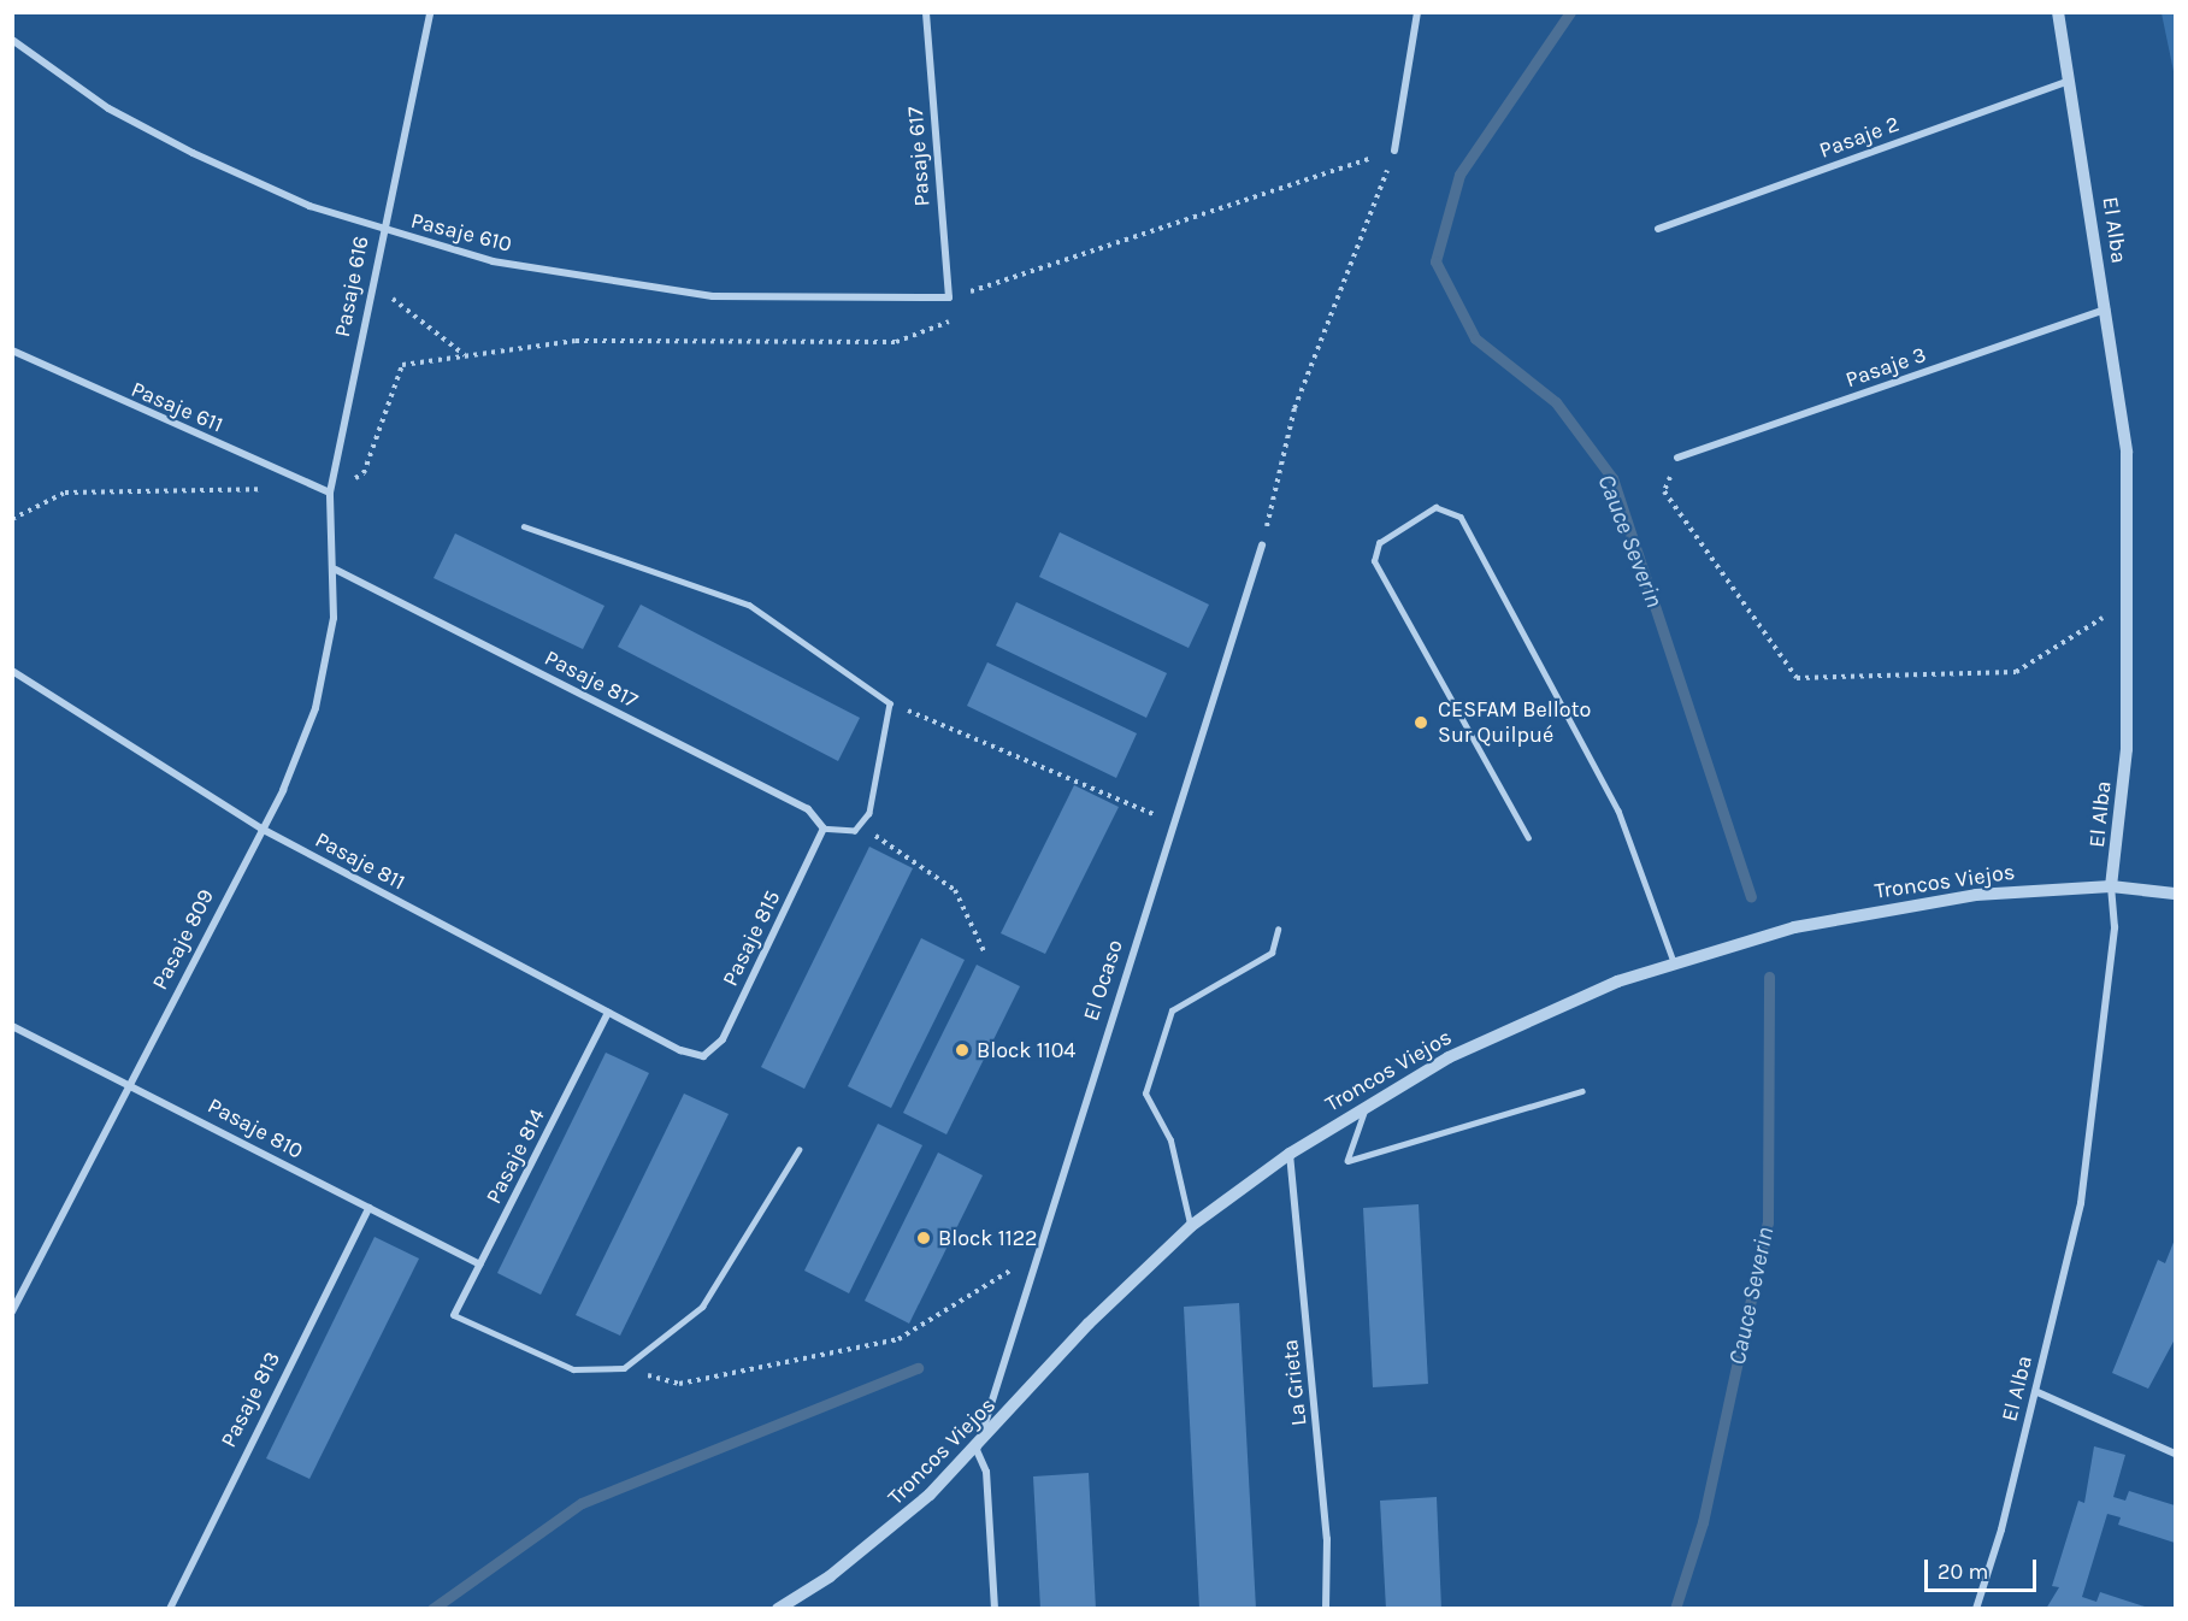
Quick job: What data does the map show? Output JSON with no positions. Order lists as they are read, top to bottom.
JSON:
{
  "streets": {
    "street": [
      "Pasaje 2",
      "Pasaje 617",
      "El Alba",
      "Pasaje 610",
      "Pasaje 616",
      "Pasaje 3",
      "Pasaje 611",
      "Pasaje 817",
      "Pasaje 811",
      "Troncos Viejos",
      "Pasaje 815",
      "Pasaje 809",
      "El Ocaso",
      "Pasaje 810",
      "Pasaje 814",
      "La Grieta",
      "Pasaje 813"
    ]
  },
  "crossings": [
    ["Pasaje 2", "El Alba"],
    ["Pasaje 617", "Pasaje 610"],
    ["El Alba", "Pasaje 3"],
    ["El Alba", "Troncos Viejos"],
    ["Pasaje 610", "Pasaje 616"],
    ["Pasaje 616", "Pasaje 611"],
    ["Pasaje 616", "Pasaje 817"],
    ["Pasaje 616", "Pasaje 809"],
    ["Pasaje 817", "Pasaje 815"],
    ["Pasaje 817", "Pasaje 809"],
    ["Pasaje 811", "Pasaje 815"],
    ["Pasaje 811", "Pasaje 809"],
    ["Pasaje 811", "Pasaje 814"],
    ["Troncos Viejos", "El Ocaso"],
    ["Troncos Viejos", "La Grieta"],
    ["Pasaje 809", "Pasaje 810"],
    ["Pasaje 810", "Pasaje 814"],
    ["Pasaje 810", "Pasaje 813"]
  ],
  "water": ["Cauce Severin"],
  "places": ["CESFAM Belloto Sur Quilpué", "Block 1104", "Block 1122"],
  "scale_bar": "20 m"
}
